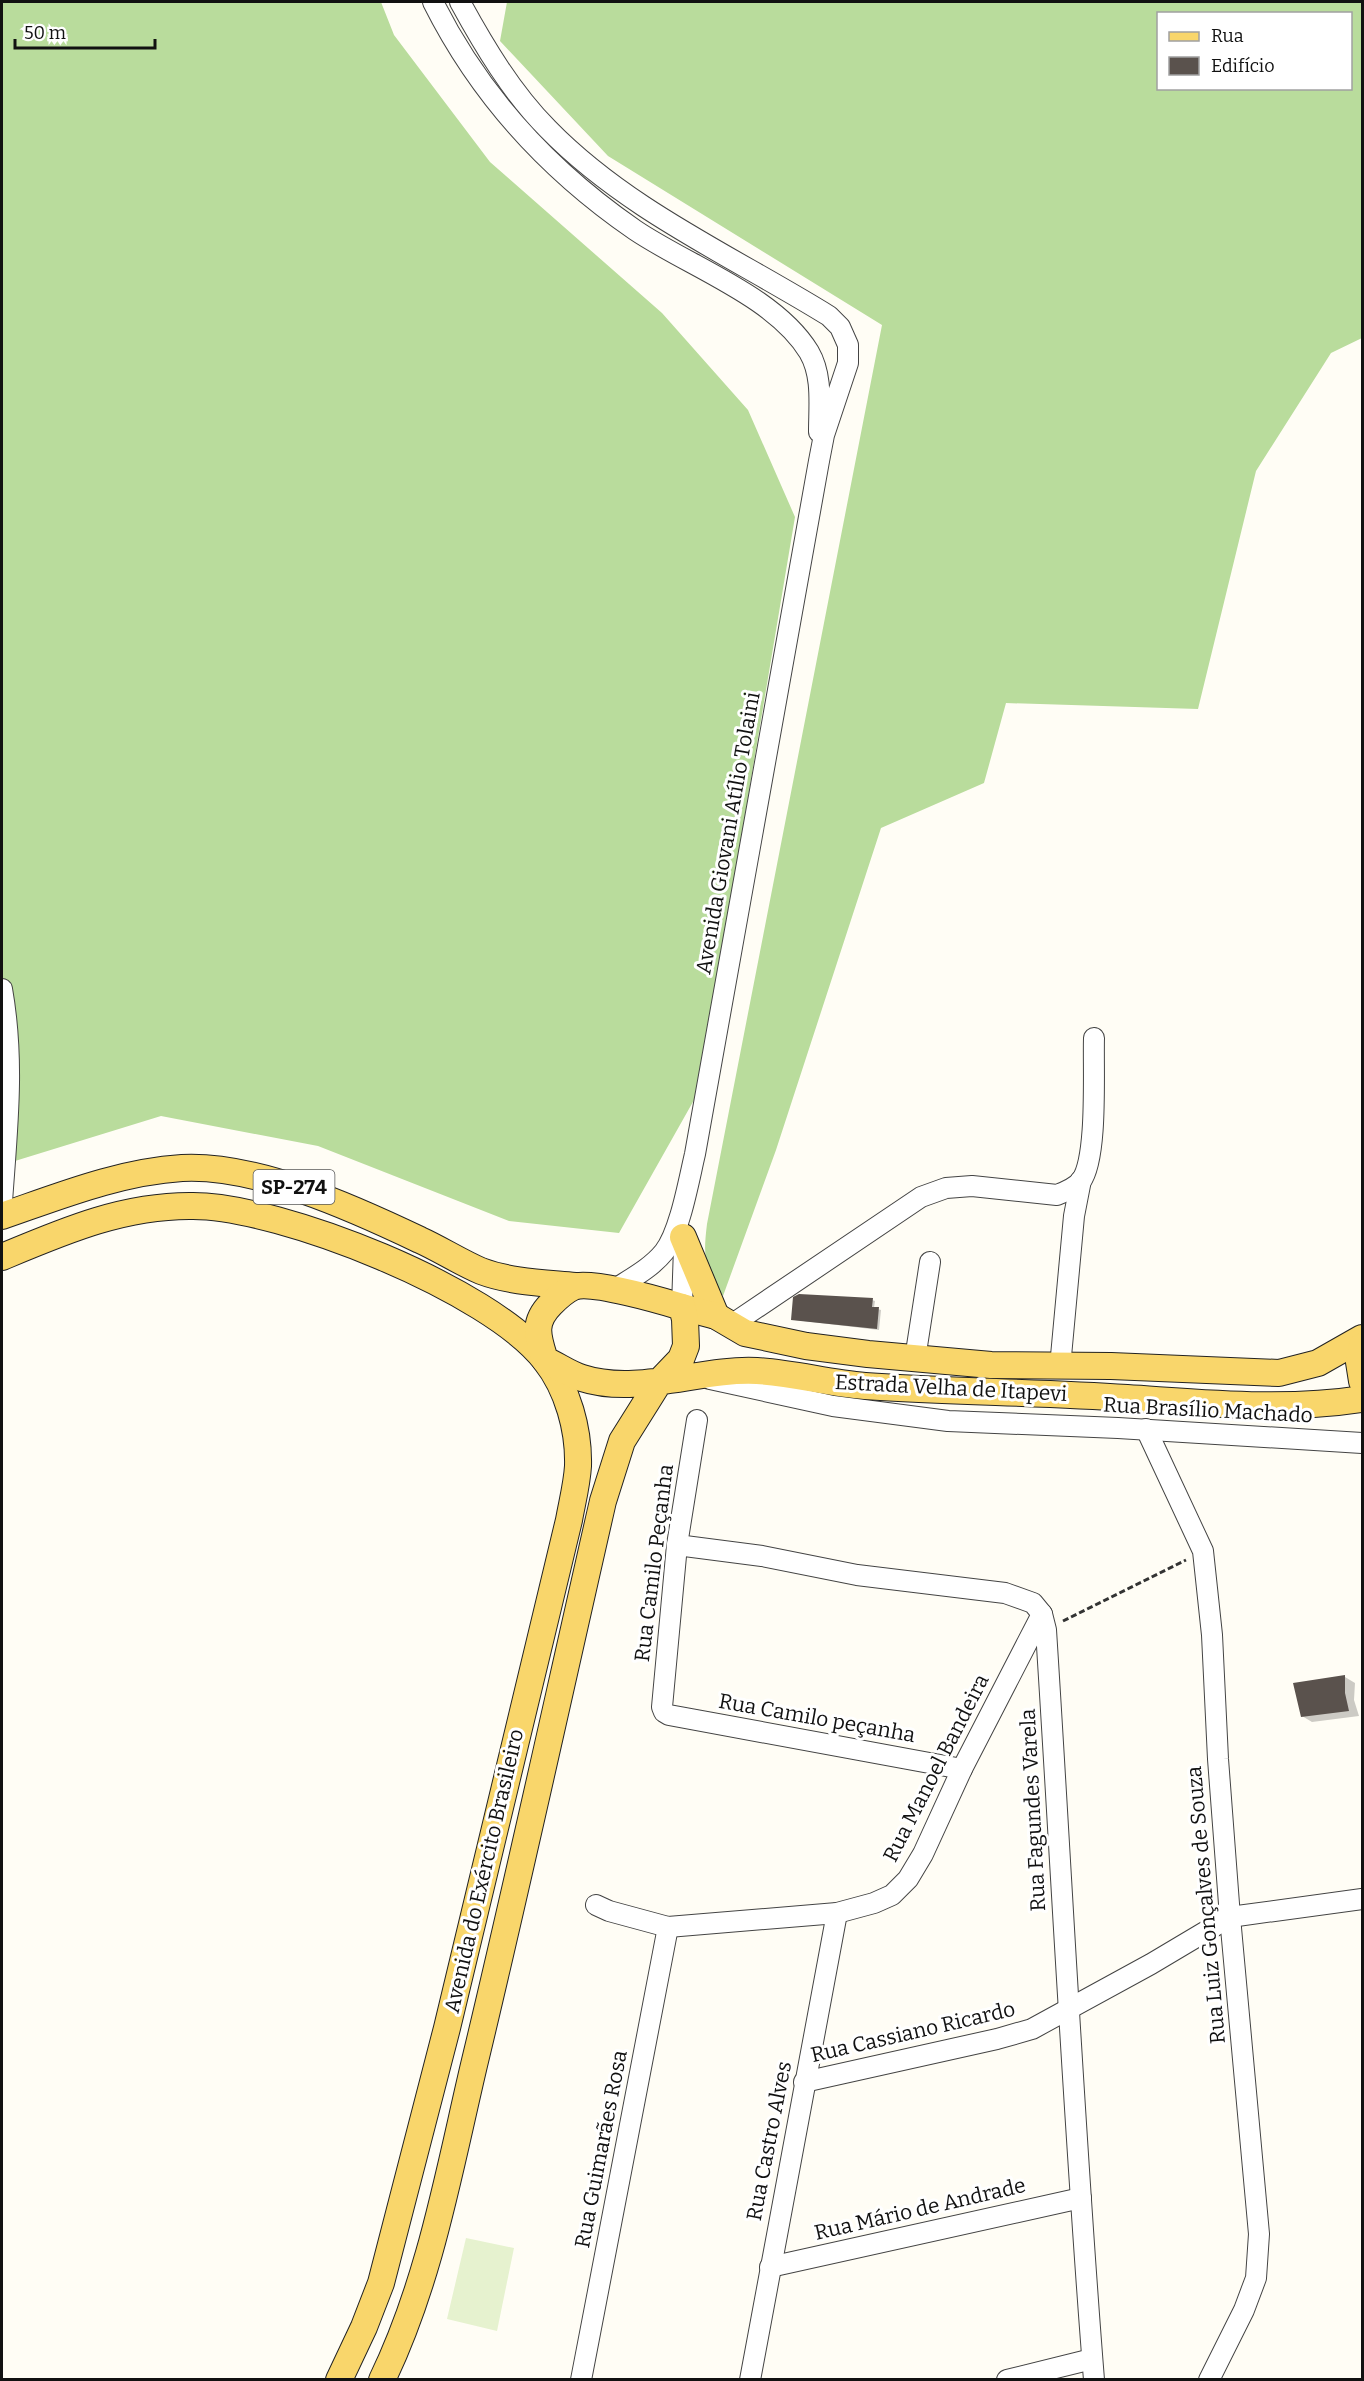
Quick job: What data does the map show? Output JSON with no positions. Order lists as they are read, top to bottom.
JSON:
{
  "streets": {
    "main road": ["SP-274", "Estrada Velha de Itapevi", "Avenida do Exército Brasileiro"],
    "street": [
      "Avenida Giovani Atílio Tolaini",
      "Rua Brasílio Machado",
      "Rua Camilo Peçanha",
      "Rua Camilo peçanha",
      "Rua Manoel Bandeira",
      "Rua Fagundes Varela",
      "Rua Luiz Gonçalves de Souza",
      "Rua Cassiano Ricardo",
      "Rua Castro Alves",
      "Rua Guimarães Rosa",
      "Rua Mário de Andrade"
    ]
  },
  "crossings": [
    ["Estrada Velha de Itapevi", "Rua Brasílio Machado"],
    ["Estrada Velha de Itapevi", "Avenida do Exército Brasileiro"],
    ["Rua Brasílio Machado", "Rua Luiz Gonçalves de Souza"],
    ["Rua Camilo Peçanha", "Rua Camilo peçanha"],
    ["Rua Camilo peçanha", "Rua Manoel Bandeira"],
    ["Rua Manoel Bandeira", "Rua Fagundes Varela"],
    ["Rua Manoel Bandeira", "Rua Castro Alves"],
    ["Rua Manoel Bandeira", "Rua Guimarães Rosa"],
    ["Rua Fagundes Varela", "Rua Cassiano Ricardo"],
    ["Rua Fagundes Varela", "Rua Mário de Andrade"],
    ["Rua Luiz Gonçalves de Souza", "Rua Cassiano Ricardo"],
    ["Rua Cassiano Ricardo", "Rua Castro Alves"],
    ["Rua Castro Alves", "Rua Mário de Andrade"]
  ],
  "legend": ["Rua", "Edifício"],
  "scale_bar": "50 m"
}
